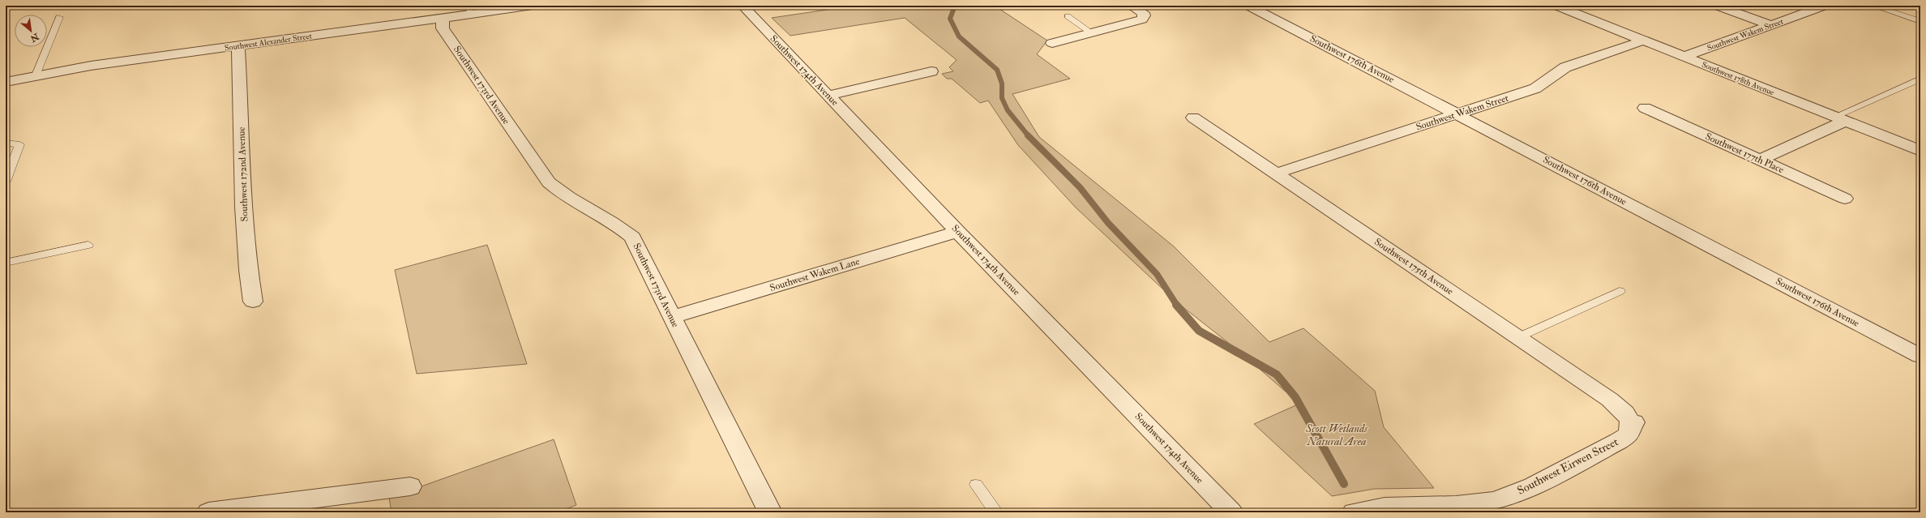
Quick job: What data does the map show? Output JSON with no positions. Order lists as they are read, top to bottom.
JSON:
{
  "streets": {
    "street": [
      "Southwest Wakem Street",
      "Southwest Alexander Street",
      "Southwest 176th Avenue",
      "Southwest 174th Avenue",
      "Southwest 178th Avenue",
      "Southwest 173rd Avenue",
      "Southwest 177th Place",
      "Southwest 172nd Avenue",
      "Southwest 175th Avenue",
      "Southwest Wakem Lane",
      "Southwest Eirwen Street"
    ]
  },
  "crossings": [
    ["Southwest Wakem Street", "Southwest 176th Avenue"],
    ["Southwest Wakem Street", "Southwest 178th Avenue"],
    ["Southwest Wakem Street", "Southwest 175th Avenue"],
    ["Southwest Alexander Street", "Southwest 173rd Avenue"],
    ["Southwest Alexander Street", "Southwest 172nd Avenue"],
    ["Southwest 174th Avenue", "Southwest Wakem Lane"],
    ["Southwest 173rd Avenue", "Southwest Wakem Lane"],
    ["Southwest 175th Avenue", "Southwest Eirwen Street"]
  ],
  "parks": ["Scott Wetlands Natural Area"],
  "north": "bottom right"
}
